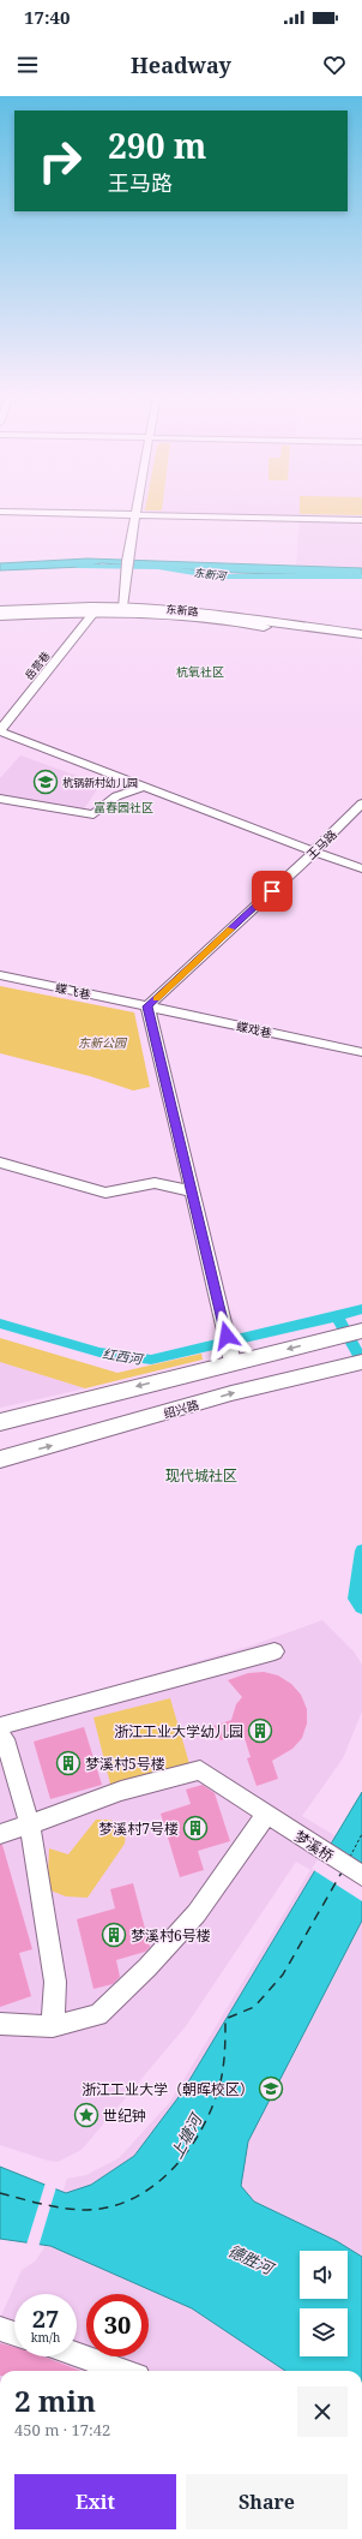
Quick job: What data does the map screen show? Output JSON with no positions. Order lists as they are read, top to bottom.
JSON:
{
  "streets": {
    "main road": ["东新路", "绍兴路"],
    "street": [
      "岳营巷",
      "王马路",
      "蝶飞巷",
      "蝶戏巷",
      "梦溪桥"
    ]
  },
  "crossings": [
    ["东新路", "岳营巷"],
    ["王马路", "蝶飞巷"],
    ["王马路", "蝶戏巷"],
    ["蝶飞巷", "蝶戏巷"]
  ],
  "districts": ["杭氧社区", "富春园社区", "现代城社区"],
  "water": [
    "东新河",
    "红西河",
    "上塘河",
    "德胜河"
  ],
  "parks": ["东新公园"],
  "places": {
    "school or university": ["杭锅新村幼儿园", "浙江工业大学（朝晖校区）"],
    "building": [
      "浙江工业大学幼儿园",
      "梦溪村5号楼",
      "梦溪村7号楼",
      "梦溪村6号楼"
    ],
    "place": ["世纪钟"]
  },
  "page": {
    "status": "17:40",
    "header": "Headway",
    "turn": ["290 m", "王马路"],
    "speed": "27 km/h",
    "limit": "30",
    "heading": ["2 min", "450 m · 17:42"],
    "buttons": ["Exit", "Share"]
  }
}
